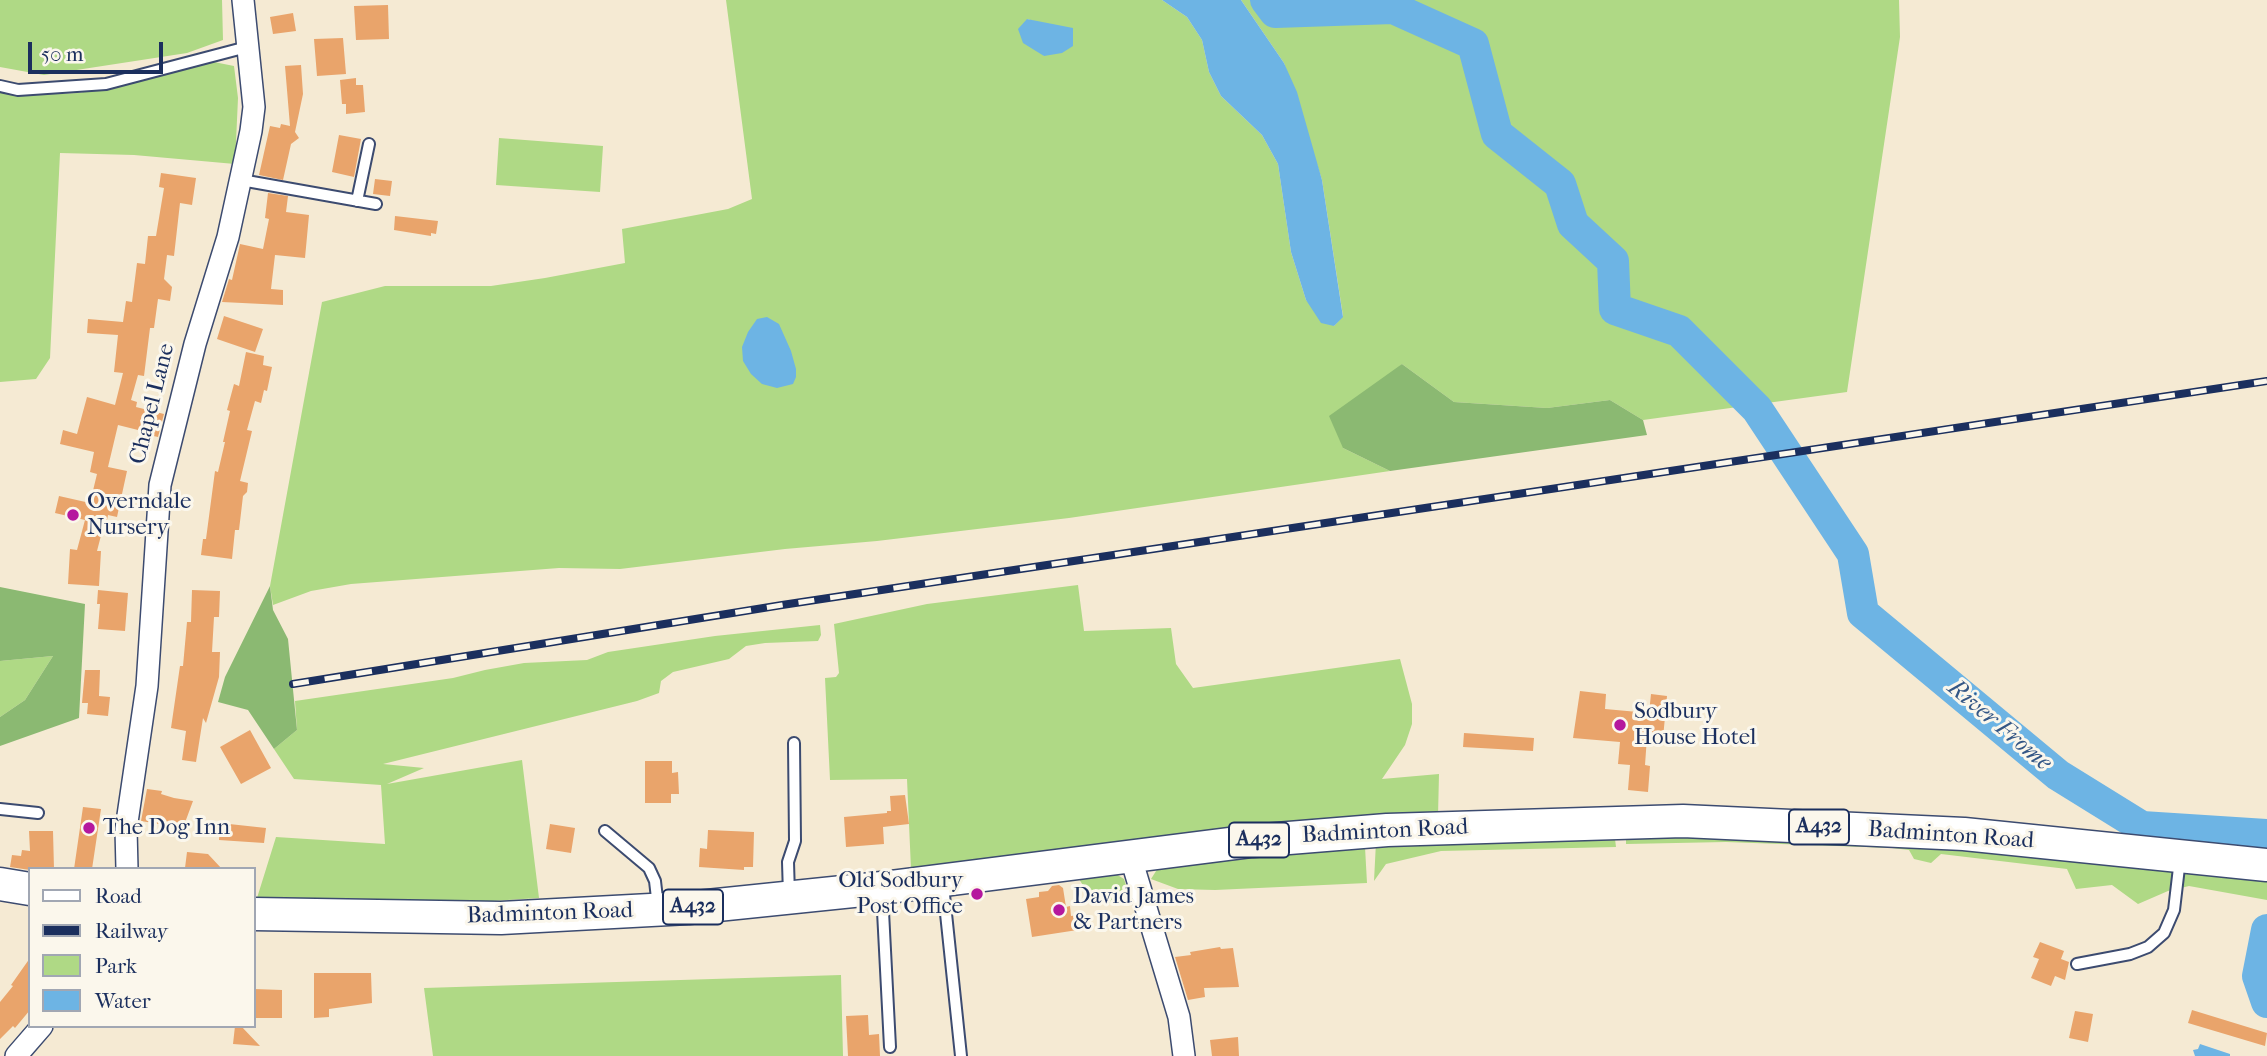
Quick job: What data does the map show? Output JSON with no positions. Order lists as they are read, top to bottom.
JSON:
{
  "streets": {
    "main road": ["A432", "Badminton Road"],
    "street": ["Chapel Lane"]
  },
  "water": ["River Frome"],
  "places": [
    "Overndale Nursery",
    "Sodbury House Hotel",
    "The Dog Inn",
    "Old Sodbury Post Office",
    "David James & Partners"
  ],
  "legend": [
    "Road",
    "Railway",
    "Park",
    "Water"
  ],
  "scale_bar": "50 m"
}
